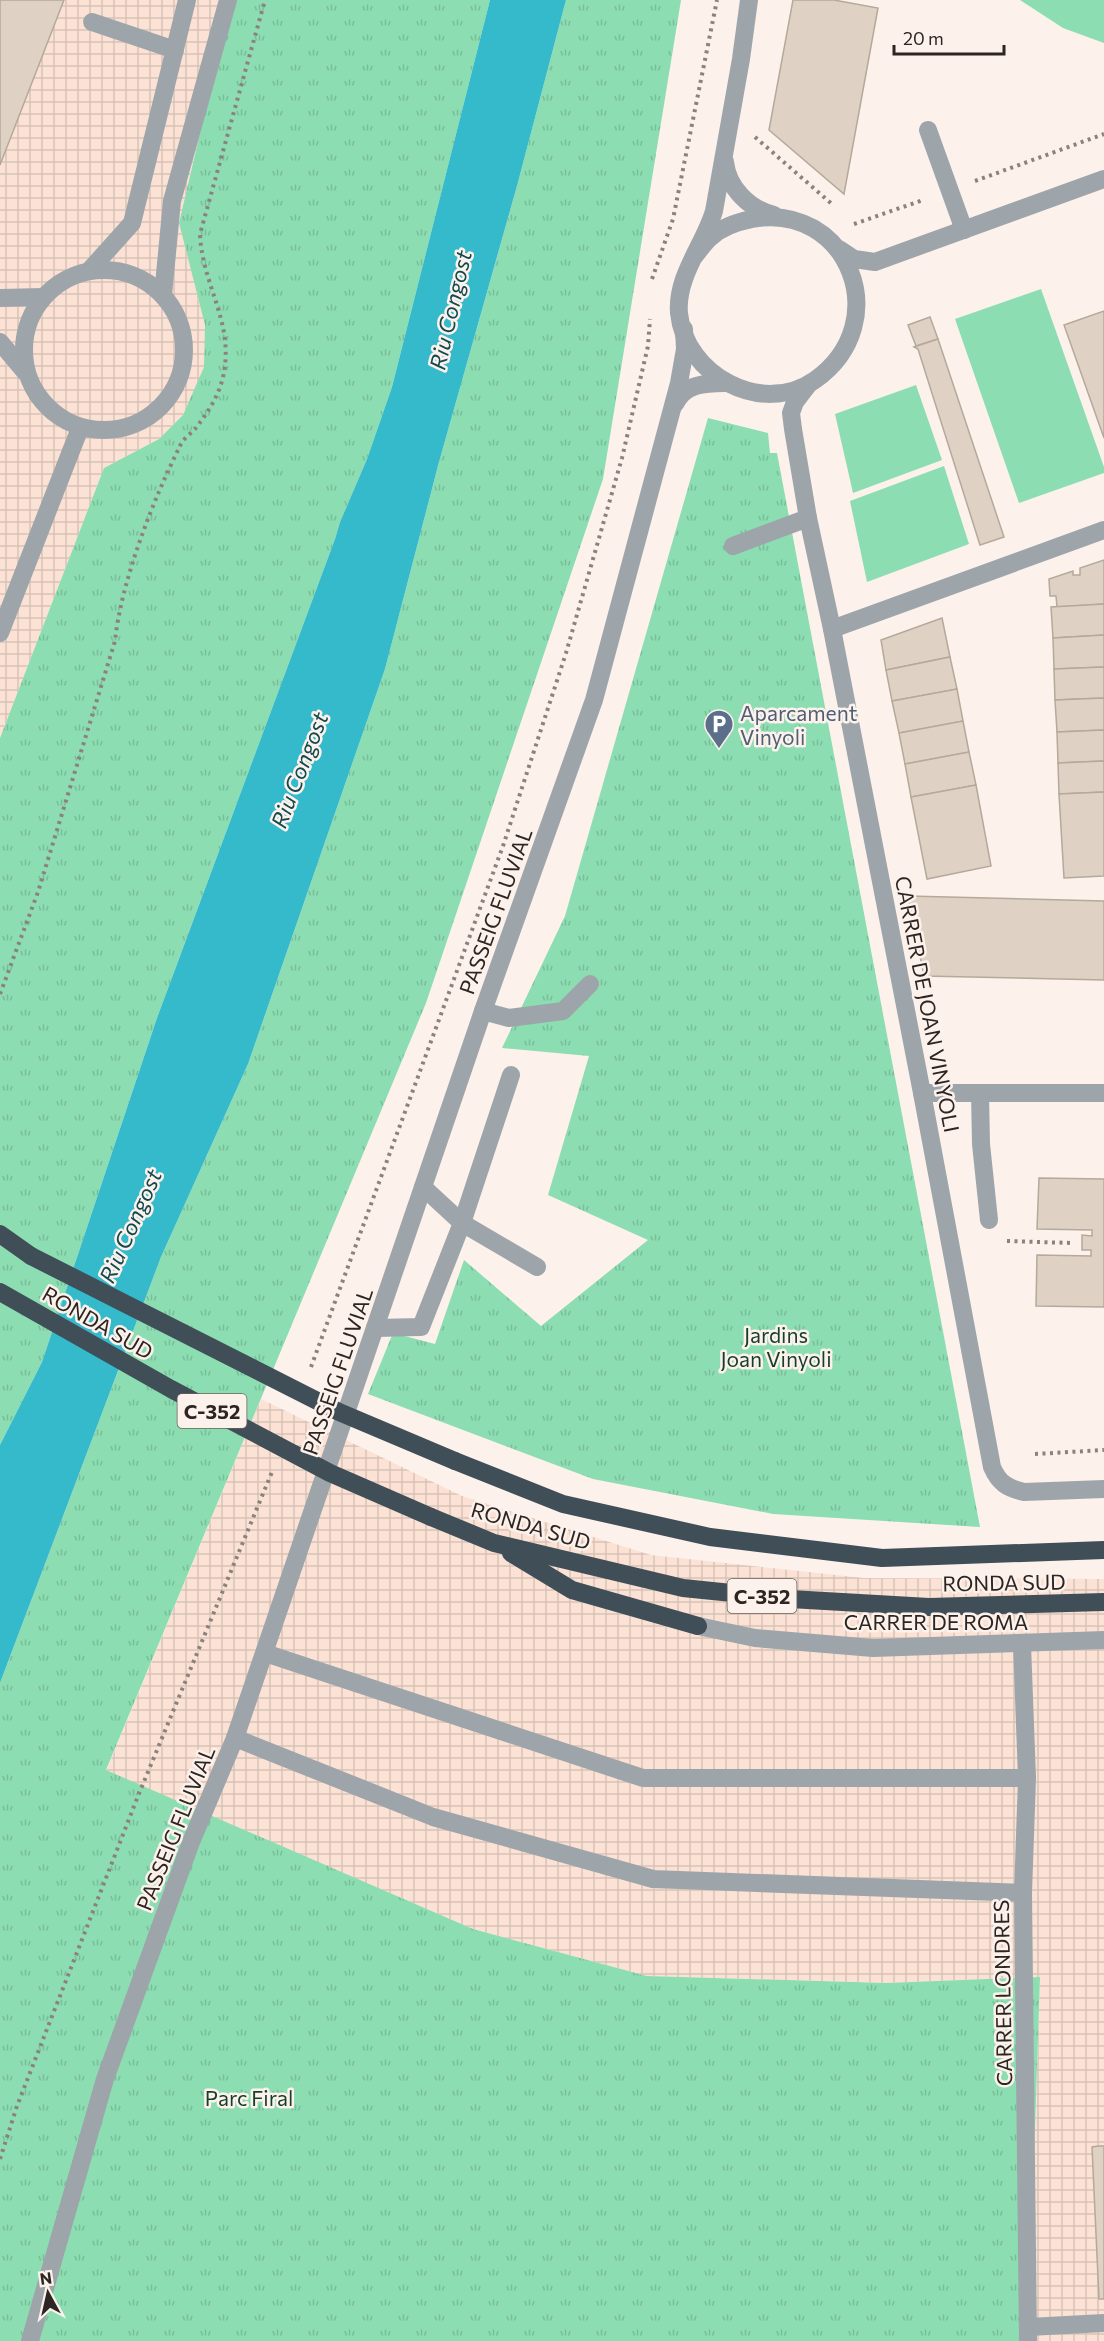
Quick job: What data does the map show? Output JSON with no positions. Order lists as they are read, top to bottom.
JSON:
{
  "streets": {
    "highway": ["RONDA SUD", "C-352"],
    "street": [
      "PASSEIG FLUVIAL",
      "CARRER DE JOAN VINYOLI",
      "CARRER DE ROMA",
      "CARRER LONDRES"
    ]
  },
  "crossings": [
    ["PASSEIG FLUVIAL", "CARRER DE JOAN VINYOLI"],
    ["CARRER DE ROMA", "CARRER LONDRES"]
  ],
  "water": ["Riu Congost"],
  "parks": ["Jardins Joan Vinyoli", "Parc Firal"],
  "places": {
    "parking": ["Aparcament Vinyoli"]
  },
  "scale_bar": "20 m",
  "north": "top"
}
